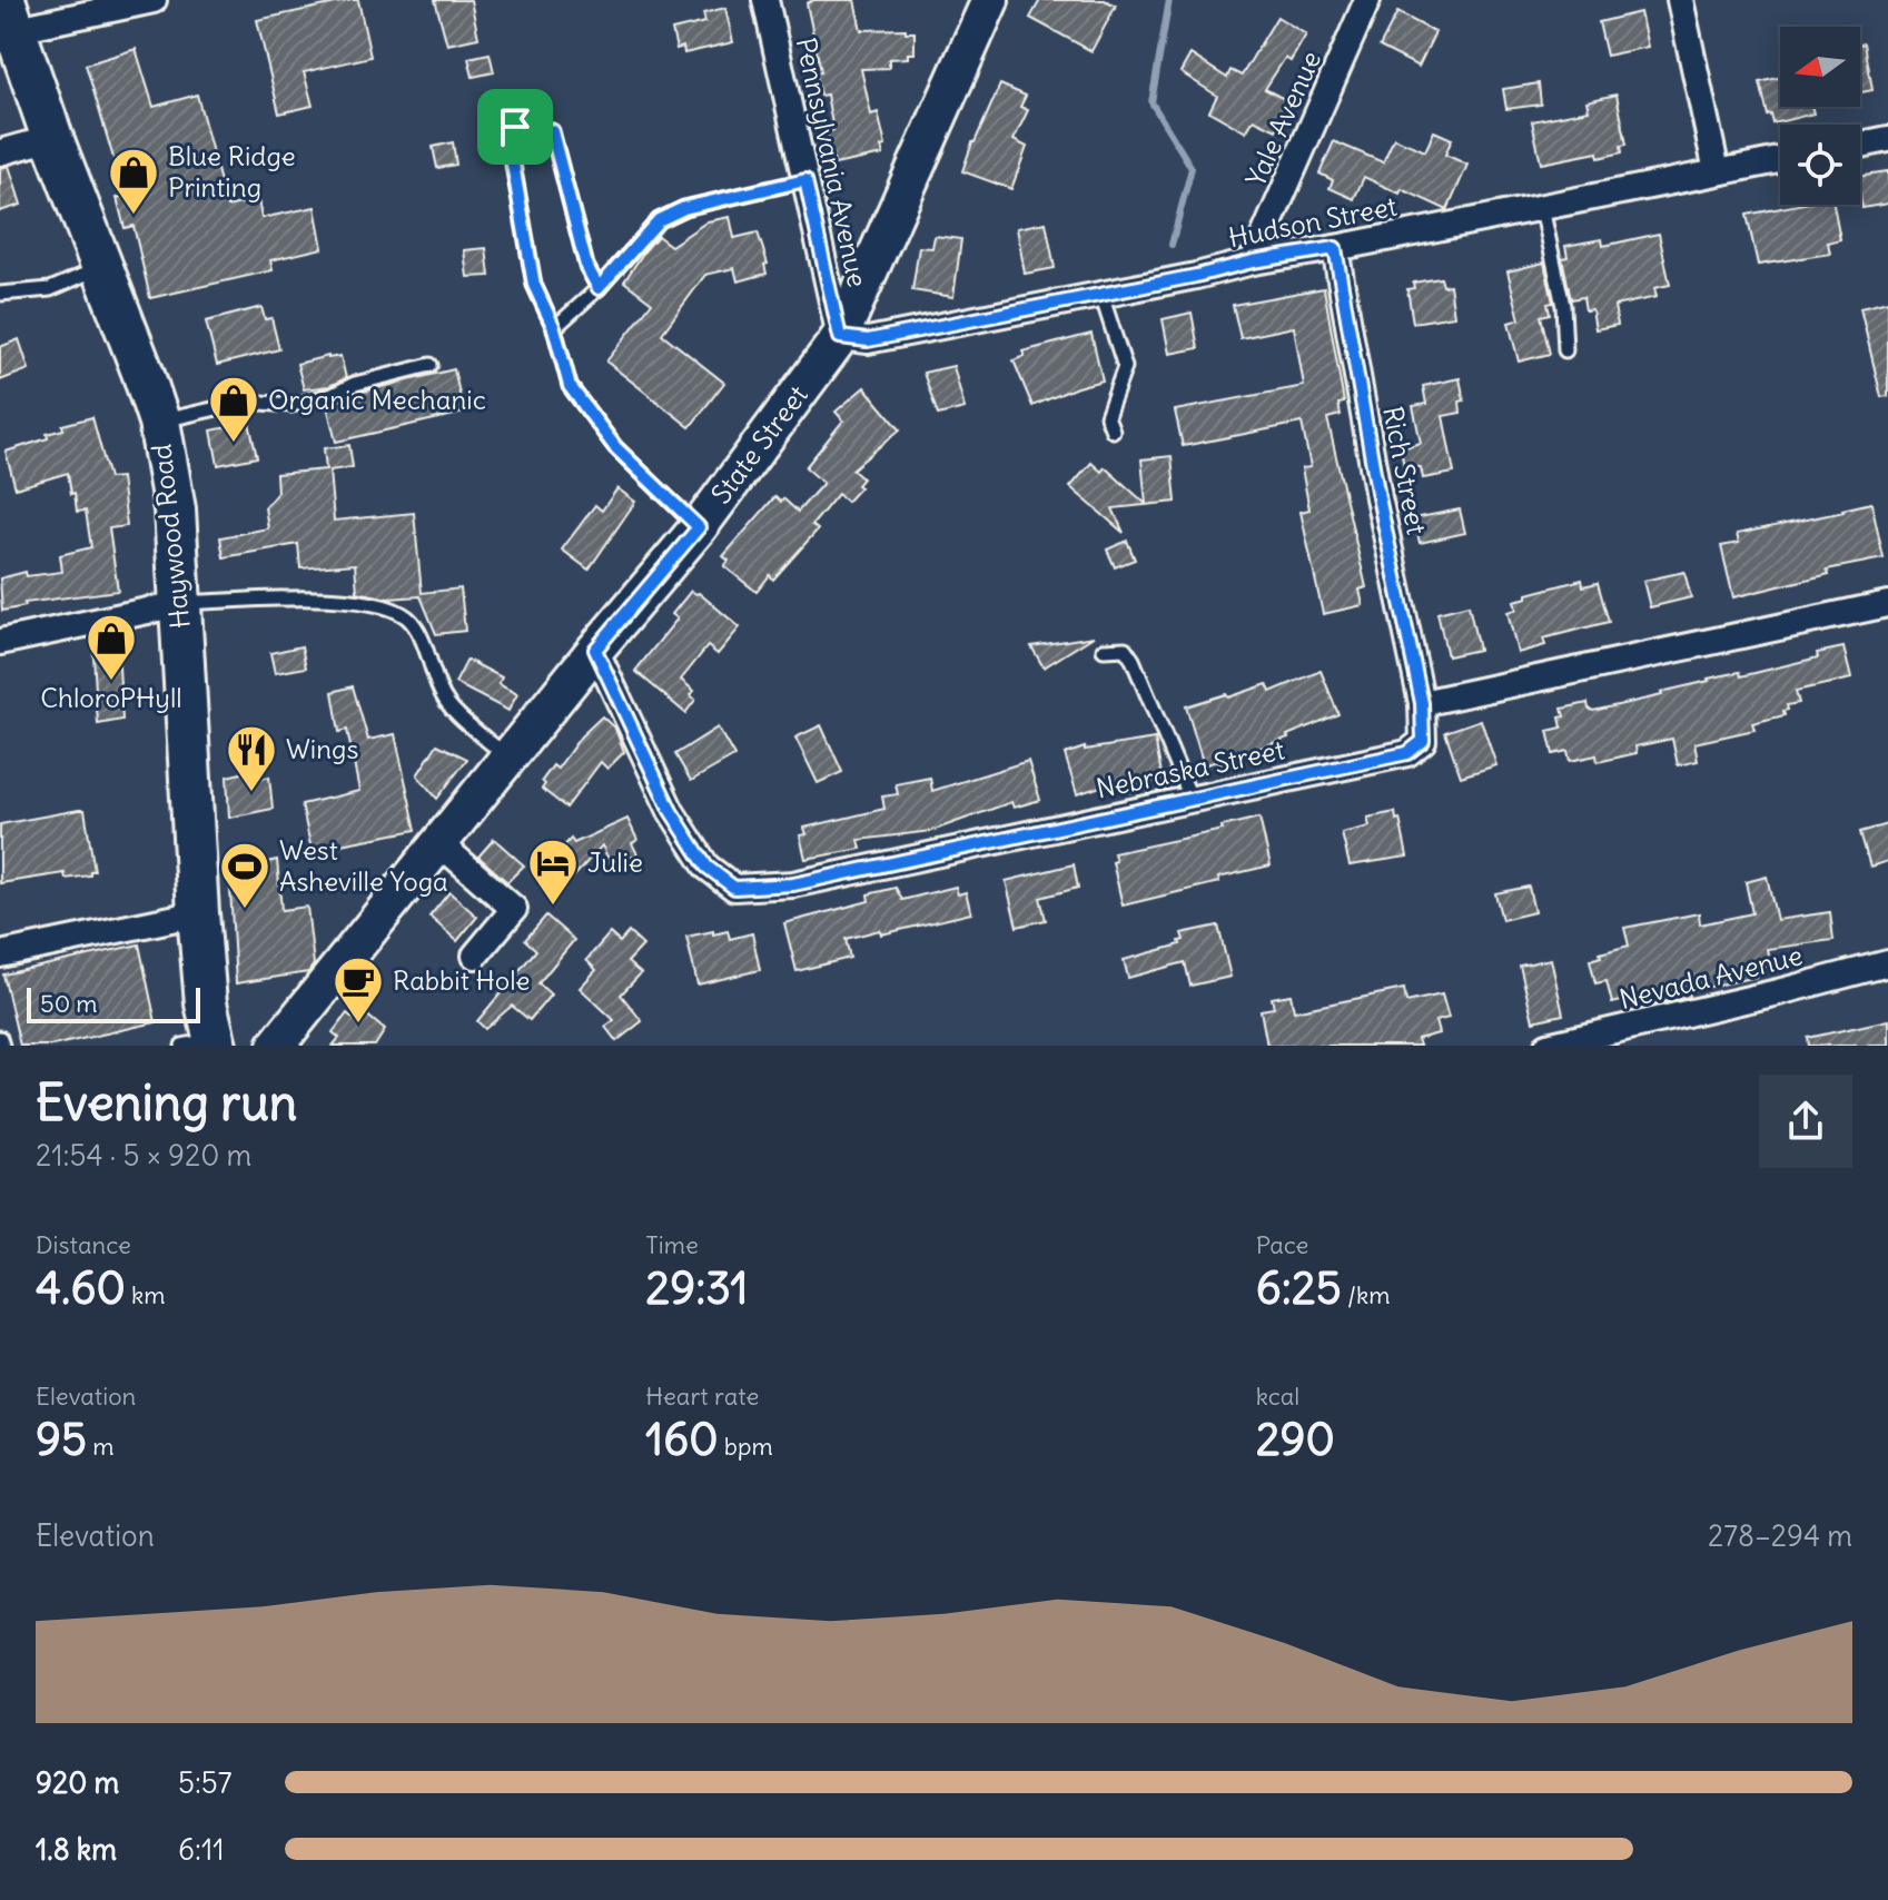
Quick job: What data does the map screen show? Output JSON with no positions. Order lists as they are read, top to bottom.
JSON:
{
  "streets": {
    "main road": ["Haywood Road"],
    "street": [
      "Yale Avenue",
      "Pennsylvania Avenue",
      "Hudson Street",
      "State Street",
      "Rich Street",
      "Nebraska Street",
      "Nevada Avenue"
    ]
  },
  "crossings": [
    ["Yale Avenue", "Hudson Street"],
    ["Pennsylvania Avenue", "Hudson Street"],
    ["Pennsylvania Avenue", "State Street"],
    ["Hudson Street", "State Street"],
    ["Hudson Street", "Rich Street"],
    ["State Street", "Nebraska Street"],
    ["Rich Street", "Nebraska Street"]
  ],
  "places": {
    "shop": ["Blue Ridge Printing", "Organic Mechanic", "ChloroPHyll"],
    "restaurant": ["Wings"],
    "hotel": ["Julie"],
    "sports": ["West Asheville Yoga"],
    "cafe": ["Rabbit Hole"]
  },
  "scale_bar": "50 m",
  "north": "left",
  "page": {
    "scale": "50 m",
    "heading": ["Evening run", "21:54 · 5 × 920 m"],
    "stats": [
      ["Distance", "4.60 km"],
      ["Time", "29:31"],
      ["Pace", "6:25 /km"],
      ["Elevation", "95 m"],
      ["Heart rate", "160 bpm"],
      ["kcal", "290"]
    ],
    "chart": ["Elevation", "278–294 m"],
    "list": [
      {
        "name": "920 m",
        "note": "5:57"
      },
      {
        "name": "1.8 km",
        "note": "6:11"
      }
    ]
  }
}
